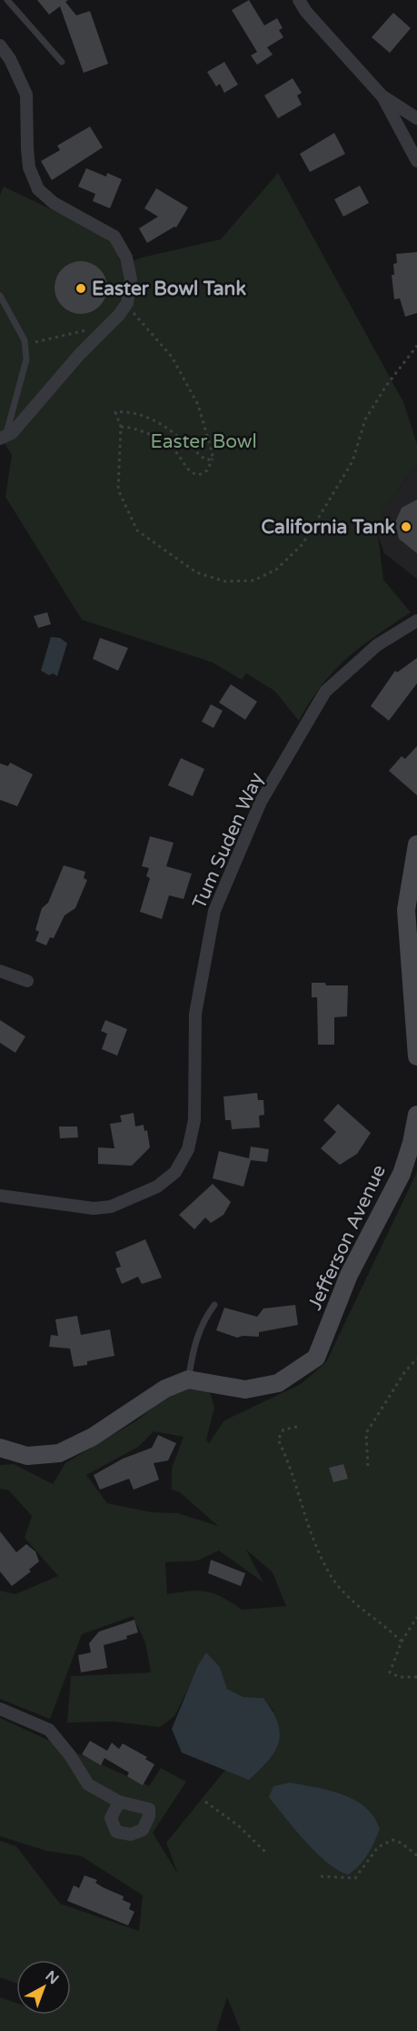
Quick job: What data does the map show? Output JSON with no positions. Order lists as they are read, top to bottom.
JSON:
{
  "streets": {
    "street": ["Tum Suden Way", "Jefferson Avenue"]
  },
  "parks": ["Easter Bowl"],
  "places": ["Easter Bowl Tank", "California Tank"],
  "north": "top right"
}
